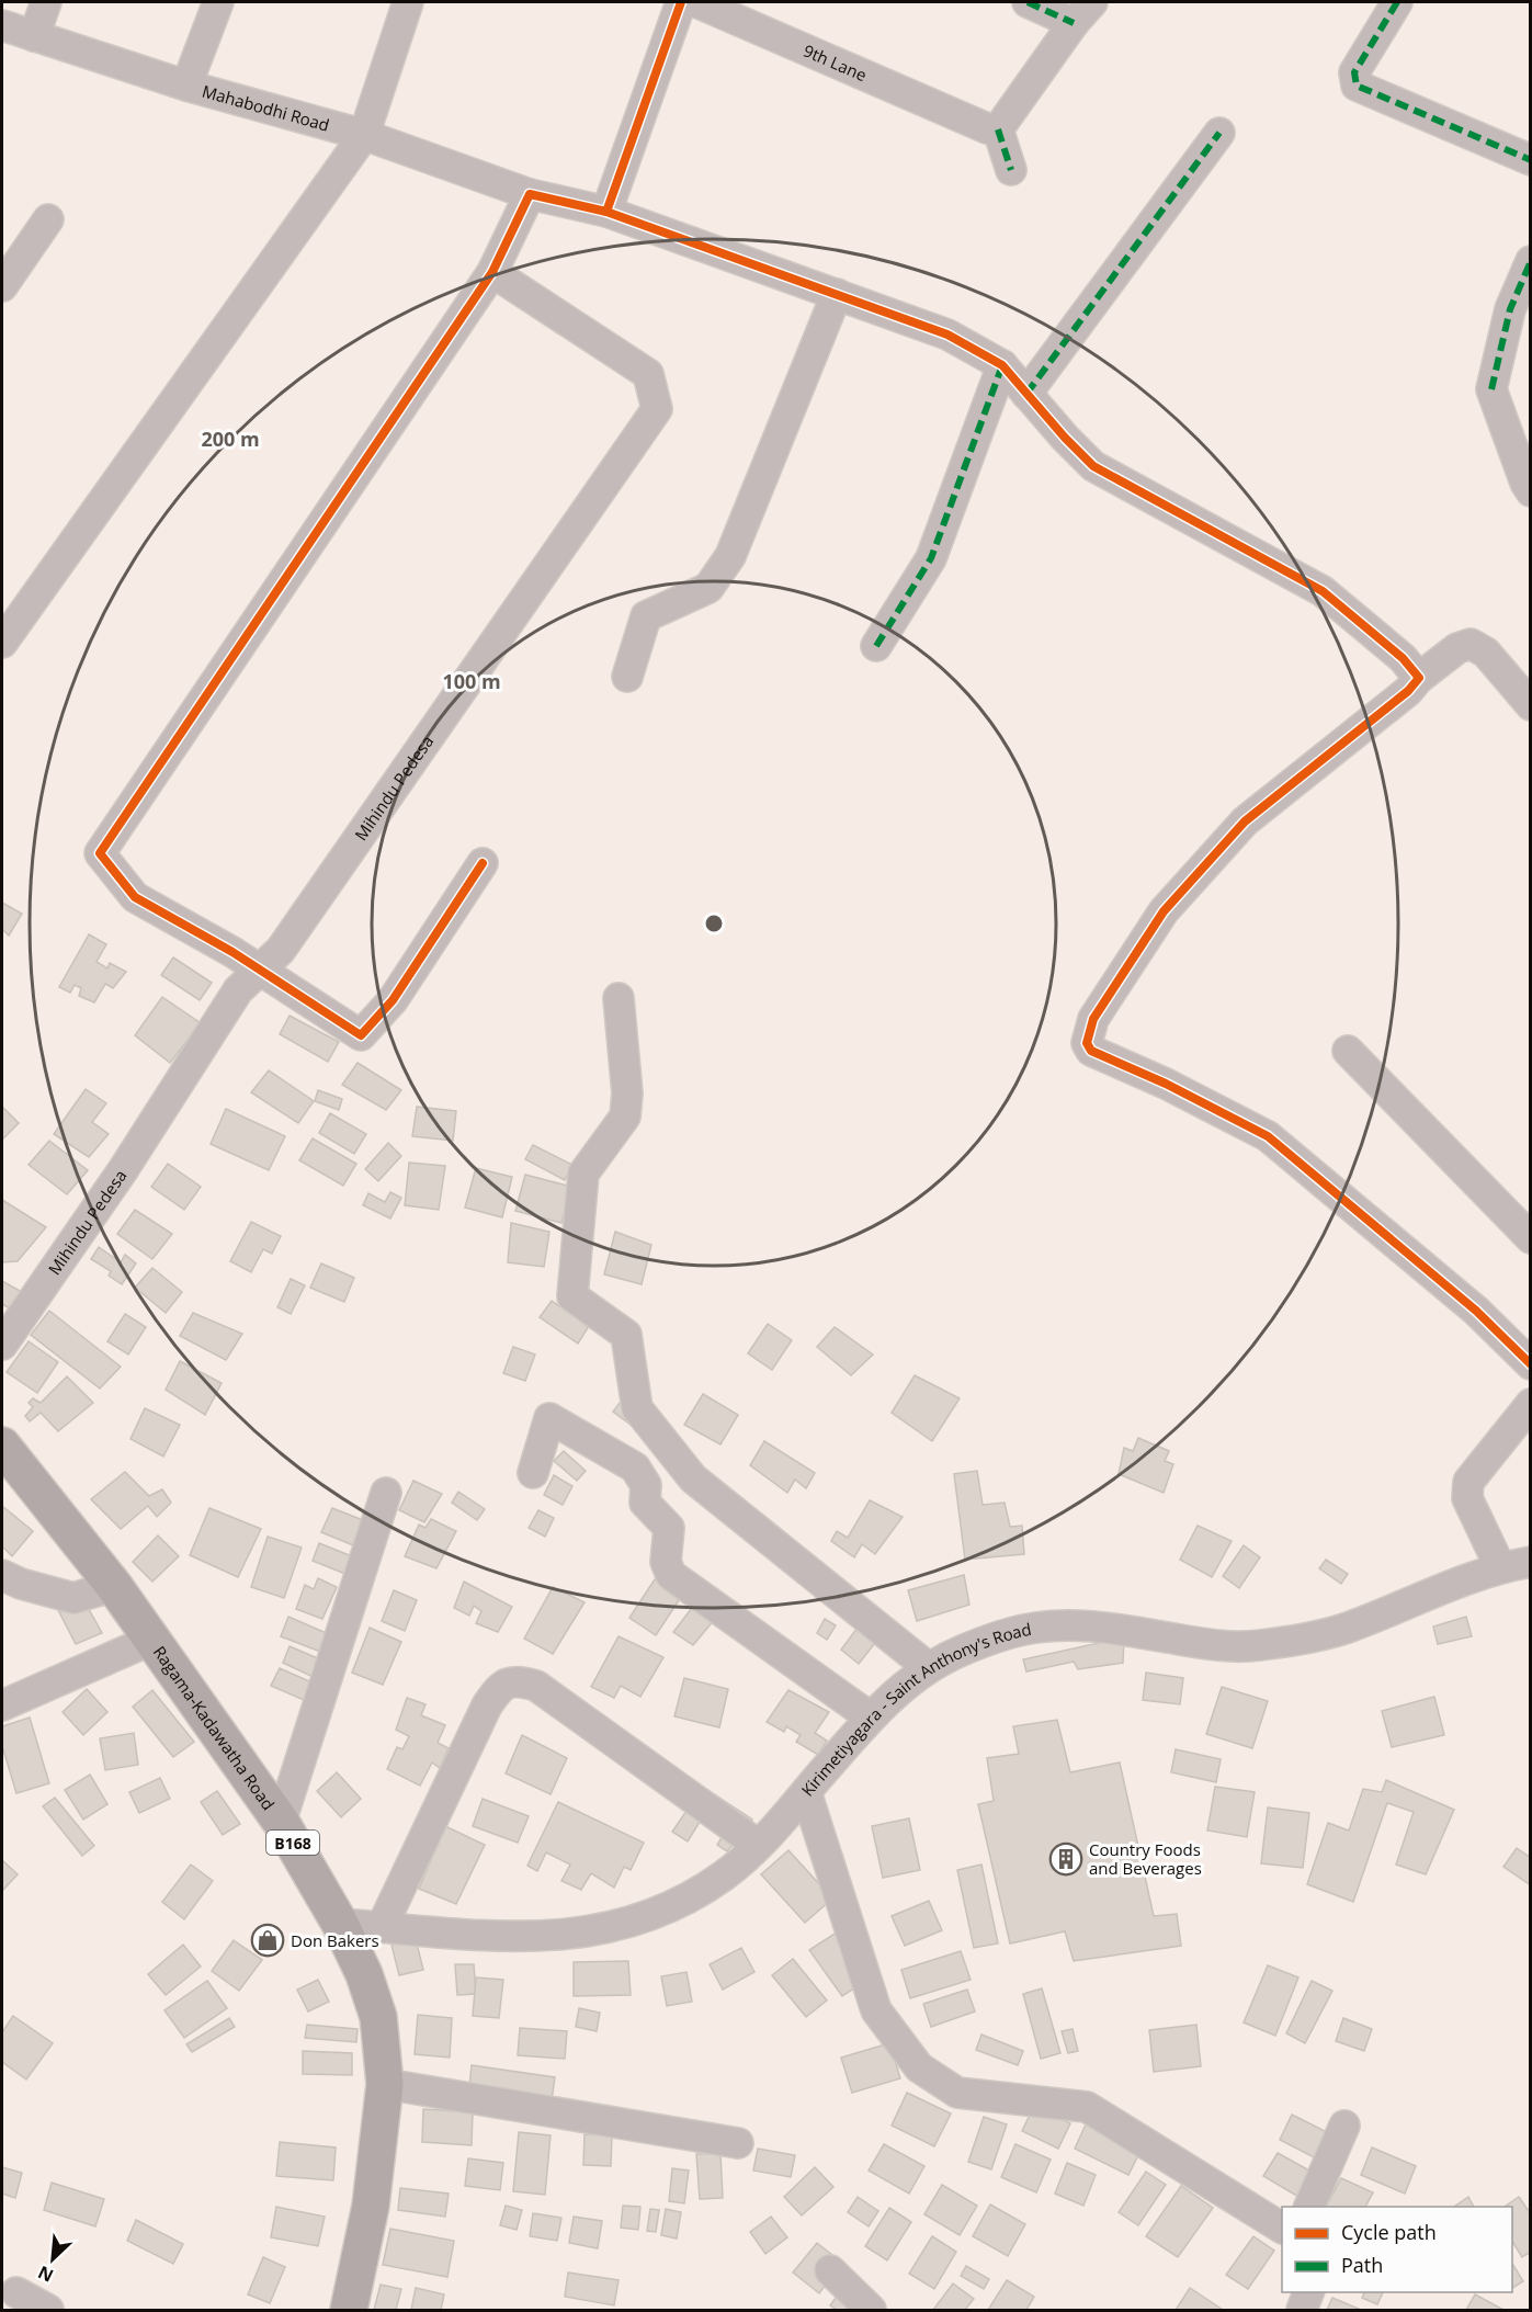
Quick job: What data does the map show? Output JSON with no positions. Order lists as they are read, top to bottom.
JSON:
{
  "streets": {
    "main road": ["Ragama-Kadawatha Road", "B168"],
    "street": [
      "9th Lane",
      "Mahabodhi Road",
      "Mihindu Pedesa",
      "Kirimetiyagara - Saint Anthony's Road"
    ]
  },
  "crossings": [
    ["Kirimetiyagara - Saint Anthony's Road", "Ragama-Kadawatha Road"]
  ],
  "places": {
    "building": ["Country Foods and Beverages"],
    "shop": ["Don Bakers"]
  },
  "legend": ["Cycle path", "Path"],
  "north": "bottom left",
  "rings": ["200 m", "100 m"]
}
